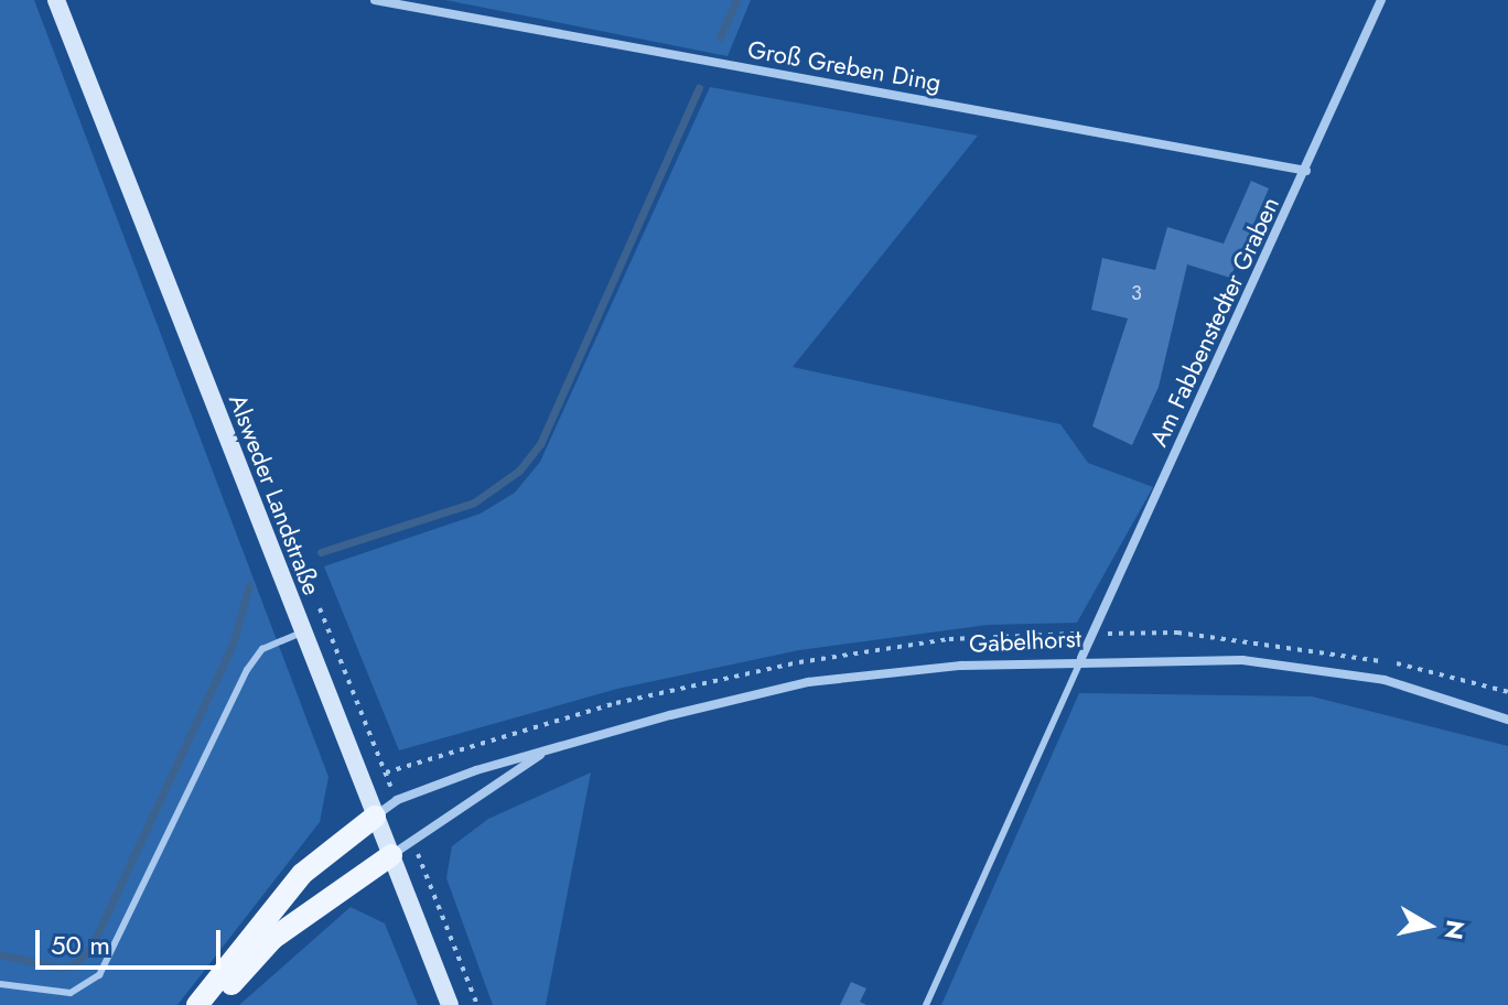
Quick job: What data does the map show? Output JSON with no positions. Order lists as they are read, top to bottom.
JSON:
{
  "streets": {
    "street": [
      "Groß Greben Ding",
      "Am Fabbenstedter Graben",
      "Alsweder Landstraße",
      "Gabelhorst"
    ]
  },
  "crossings": [
    ["Groß Greben Ding", "Am Fabbenstedter Graben"],
    ["Am Fabbenstedter Graben", "Gabelhorst"],
    ["Alsweder Landstraße", "Gabelhorst"]
  ],
  "house_numbers": ["3"],
  "scale_bar": "50 m",
  "north": "right"
}
